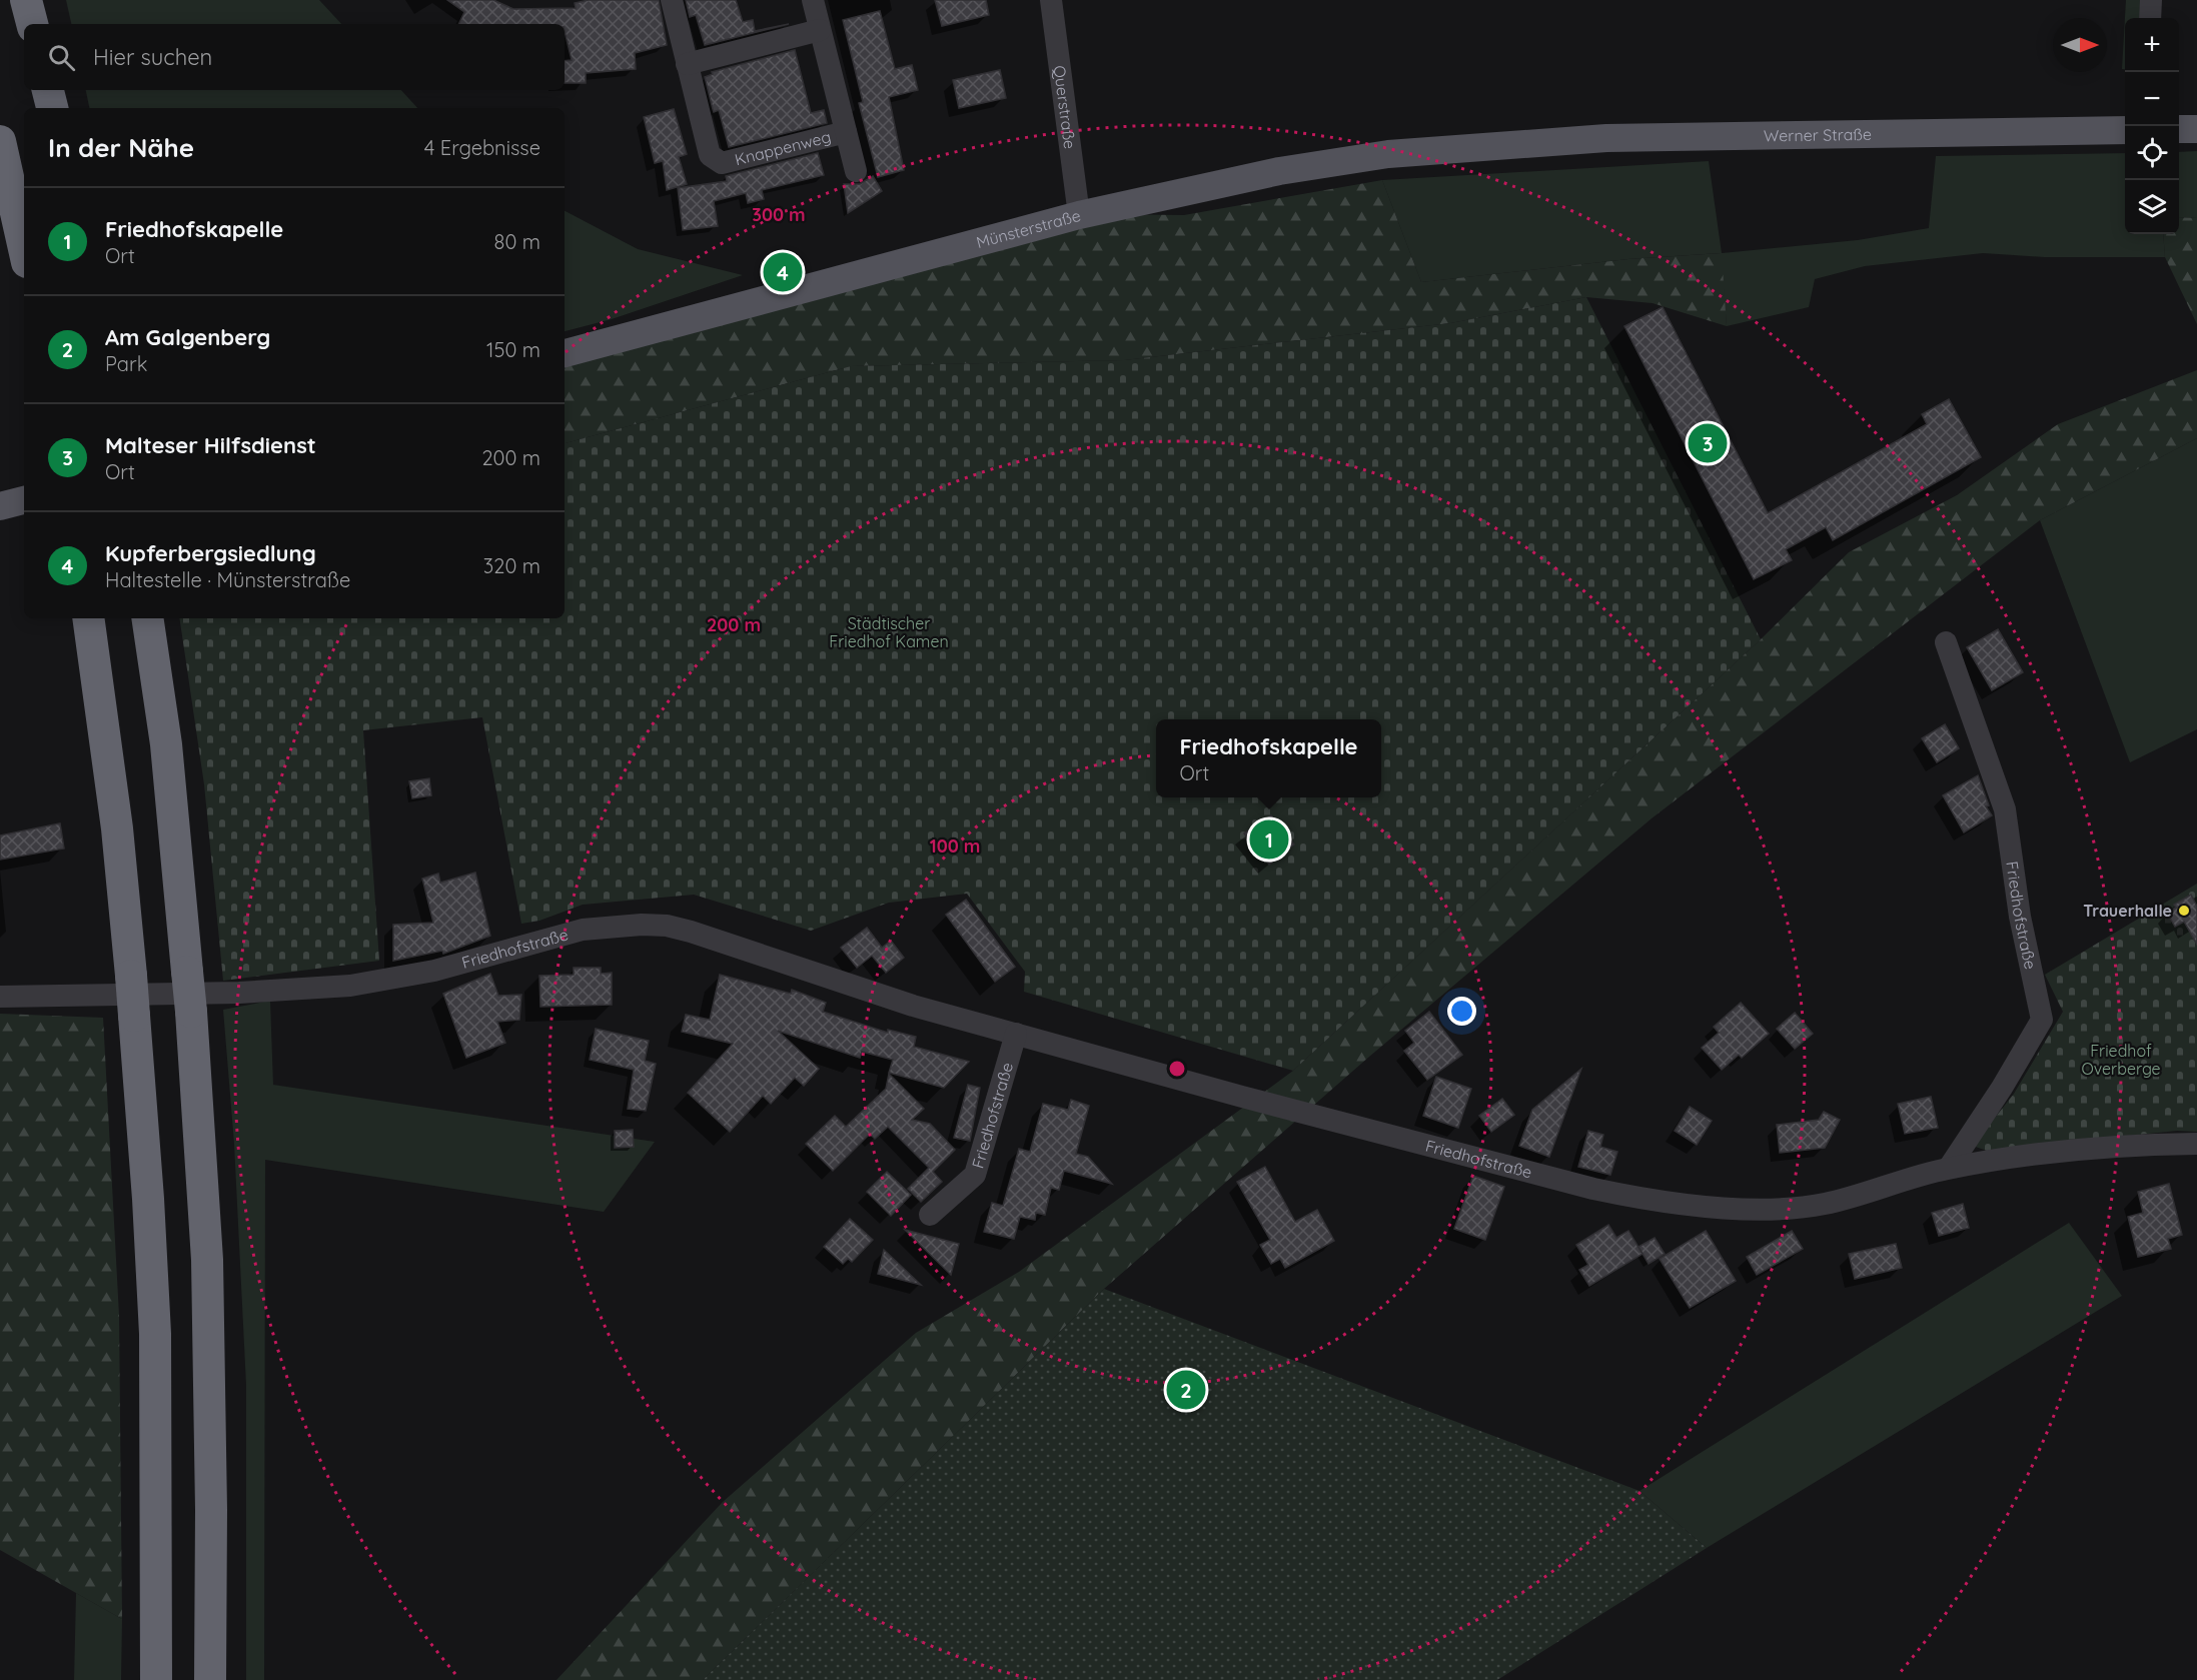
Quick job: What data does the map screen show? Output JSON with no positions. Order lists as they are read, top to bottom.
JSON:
{
  "streets": {
    "main road": ["Werner Straße", "Münsterstraße"],
    "street": ["Querstraße", "Knappenweg", "Friedhofstraße"]
  },
  "crossings": [
    ["Querstraße", "Münsterstraße"],
    ["Werner Straße", "Münsterstraße"]
  ],
  "parks": ["Städtischer Friedhof Kamen", "Friedhof Overberge"],
  "places": ["Trauerhalle"],
  "north": "right",
  "page": {
    "map_buttons": ["+", "−"],
    "search": "Hier suchen",
    "heading": ["In der Nähe", "4 Ergebnisse"],
    "list": [
      {
        "mark": "1",
        "name": "Friedhofskapelle",
        "note": "Ort",
        "value": "80 m"
      },
      {
        "mark": "2",
        "name": "Am Galgenberg",
        "note": "Park",
        "value": "150 m"
      },
      {
        "mark": "3",
        "name": "Malteser Hilfsdienst",
        "note": "Ort",
        "value": "200 m"
      },
      {
        "mark": "4",
        "name": "Kupferbergsiedlung",
        "note": "Haltestelle · Münsterstraße",
        "value": "320 m"
      }
    ],
    "pins": [
      "4",
      "3",
      "1",
      "2"
    ],
    "popup": ["Friedhofskapelle", "Ort"]
  },
  "rings": ["300 m", "200 m", "100 m"]
}
